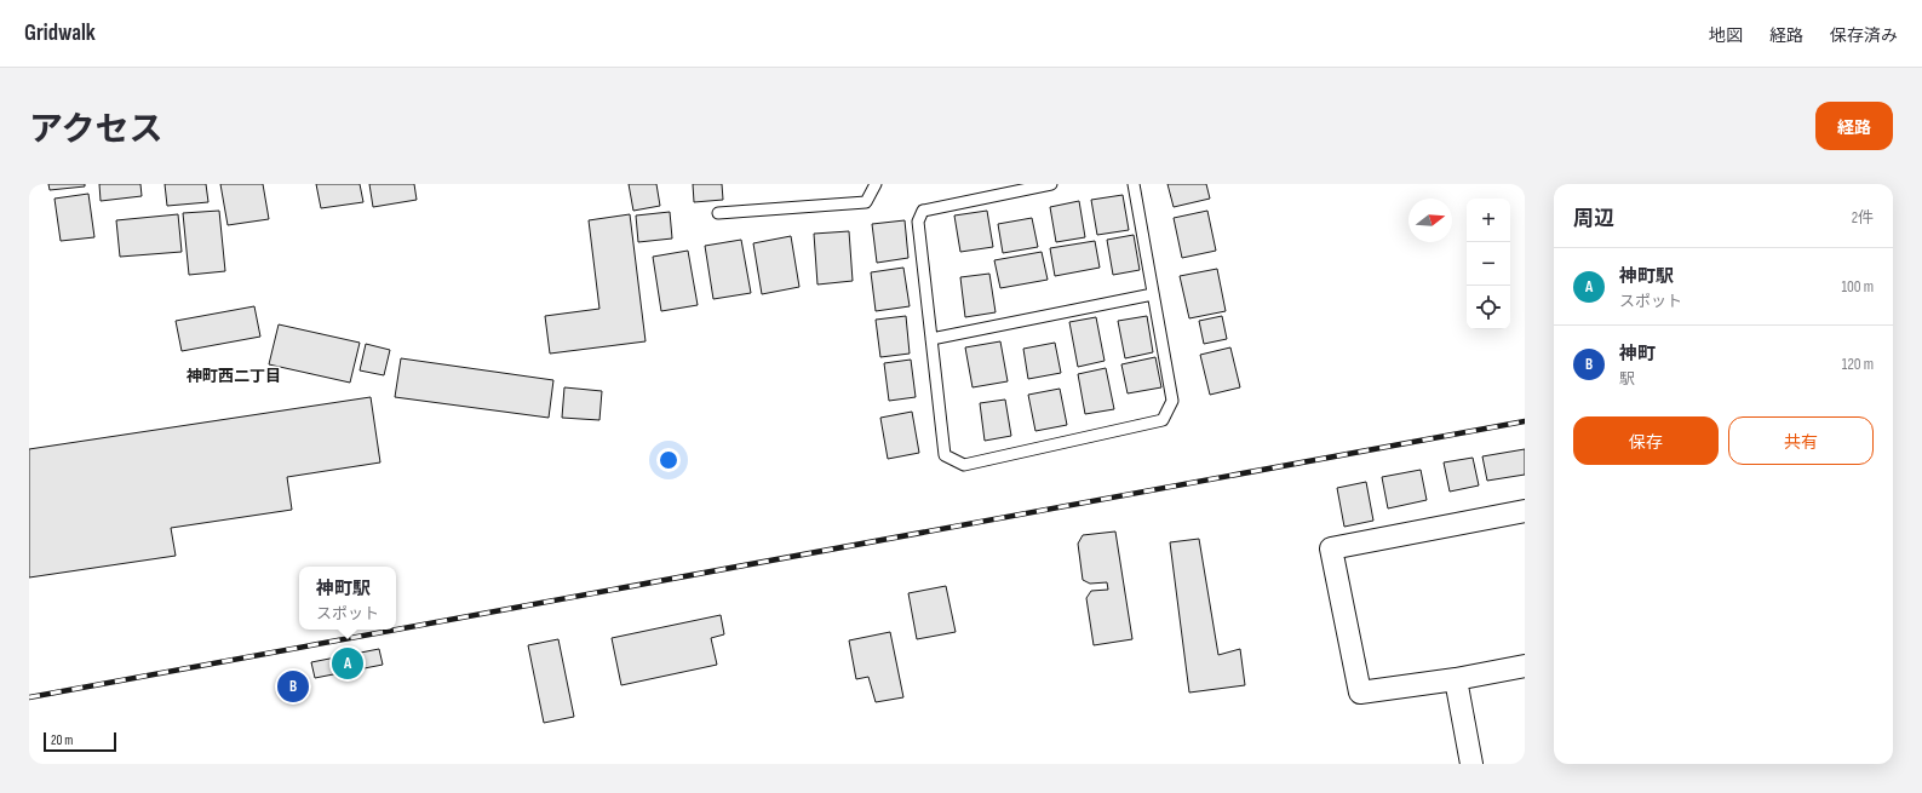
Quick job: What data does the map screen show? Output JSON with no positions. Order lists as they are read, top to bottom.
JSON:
{
  "districts": ["神町西二丁目"],
  "scale_bar": "20 m",
  "north": "right",
  "page": {
    "header": "Gridwalk",
    "nav": ["地図", "経路", "保存済み"],
    "title": "アクセス",
    "buttons": [
      "経路",
      ["保存", "共有"]
    ],
    "heading": ["周辺", "2件"],
    "map_buttons": ["+", "−"],
    "list": [
      {
        "mark": "A",
        "name": "神町駅",
        "note": "スポット",
        "value": "100 m"
      },
      {
        "mark": "B",
        "name": "神町",
        "note": "駅",
        "value": "120 m"
      }
    ],
    "popup": ["神町駅", "スポット"],
    "pins": ["A", "B"],
    "scale": "20 m"
  }
}
